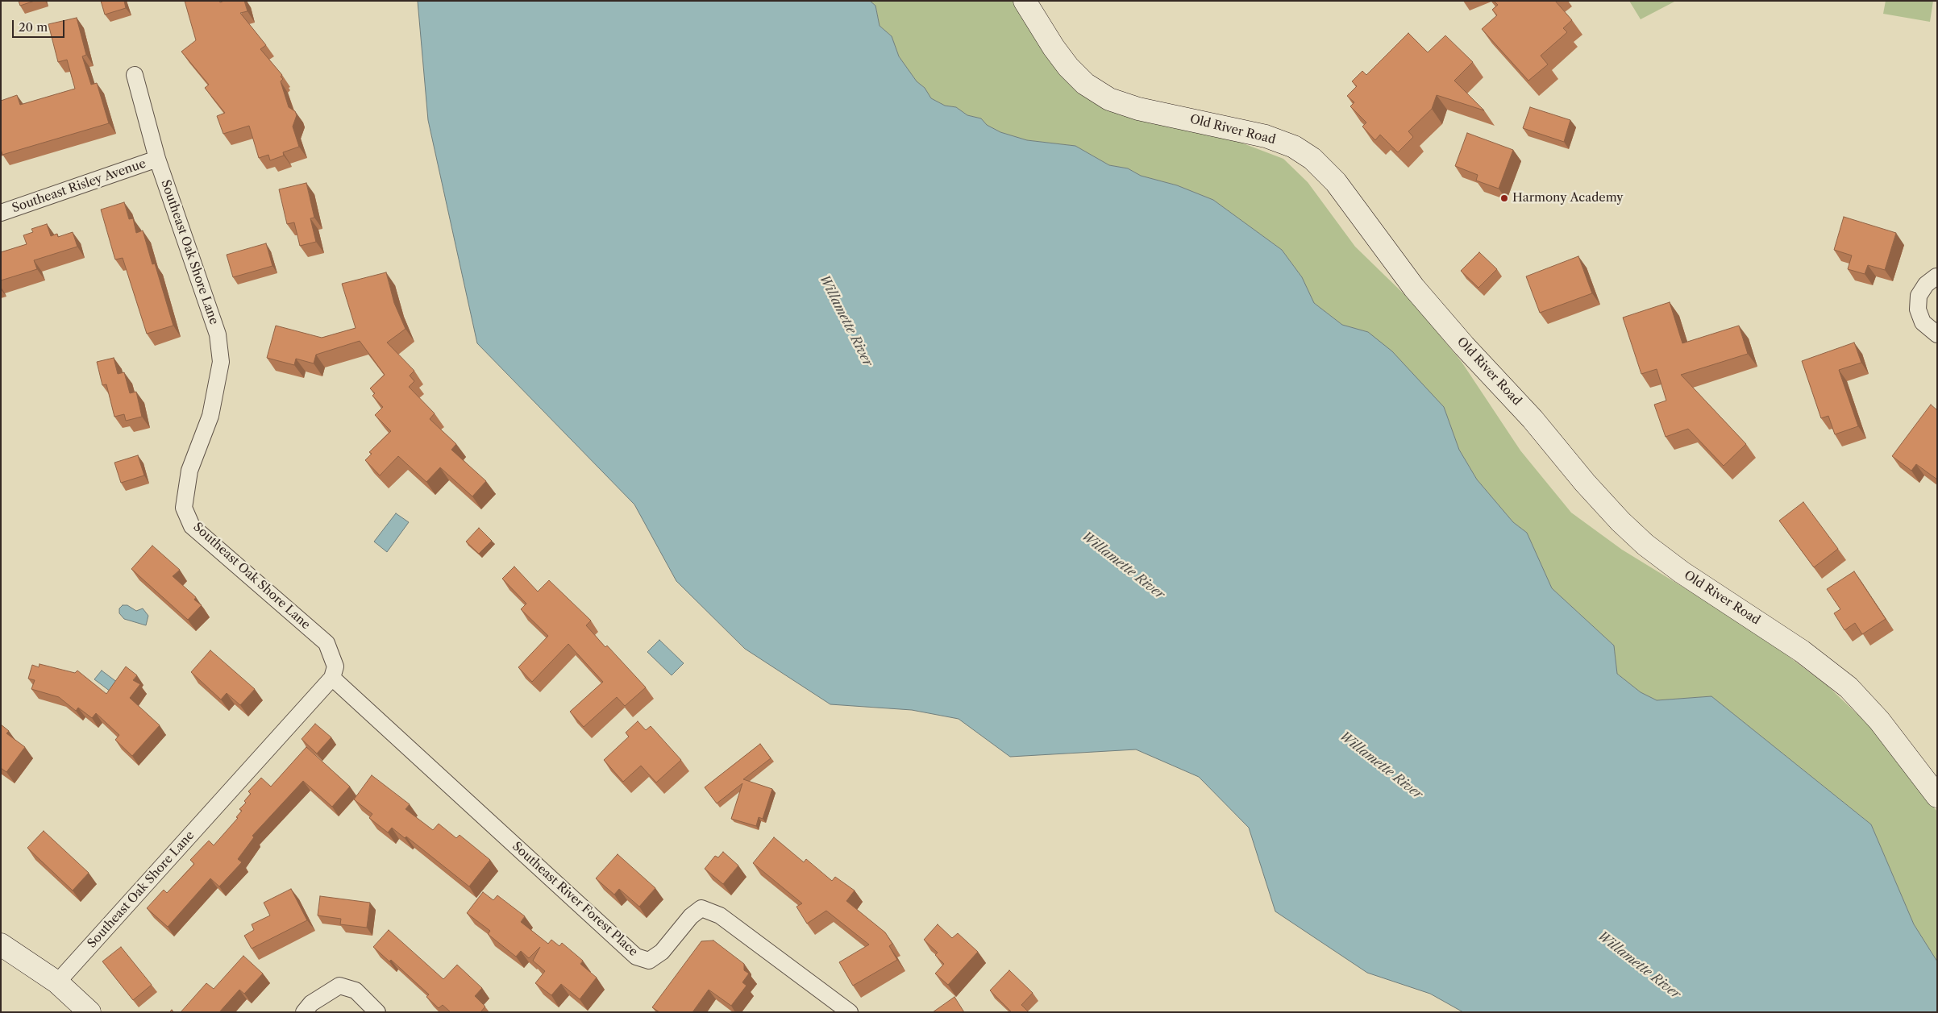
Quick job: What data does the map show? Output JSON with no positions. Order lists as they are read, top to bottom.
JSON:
{
  "streets": {
    "street": [
      "Old River Road",
      "Southeast Risley Avenue",
      "Southeast Oak Shore Lane",
      "Southeast River Forest Place"
    ]
  },
  "crossings": [
    ["Southeast Risley Avenue", "Southeast Oak Shore Lane"],
    ["Southeast Oak Shore Lane", "Southeast River Forest Place"]
  ],
  "water": ["Willamette River"],
  "places": ["Harmony Academy"],
  "scale_bar": "20 m"
}
